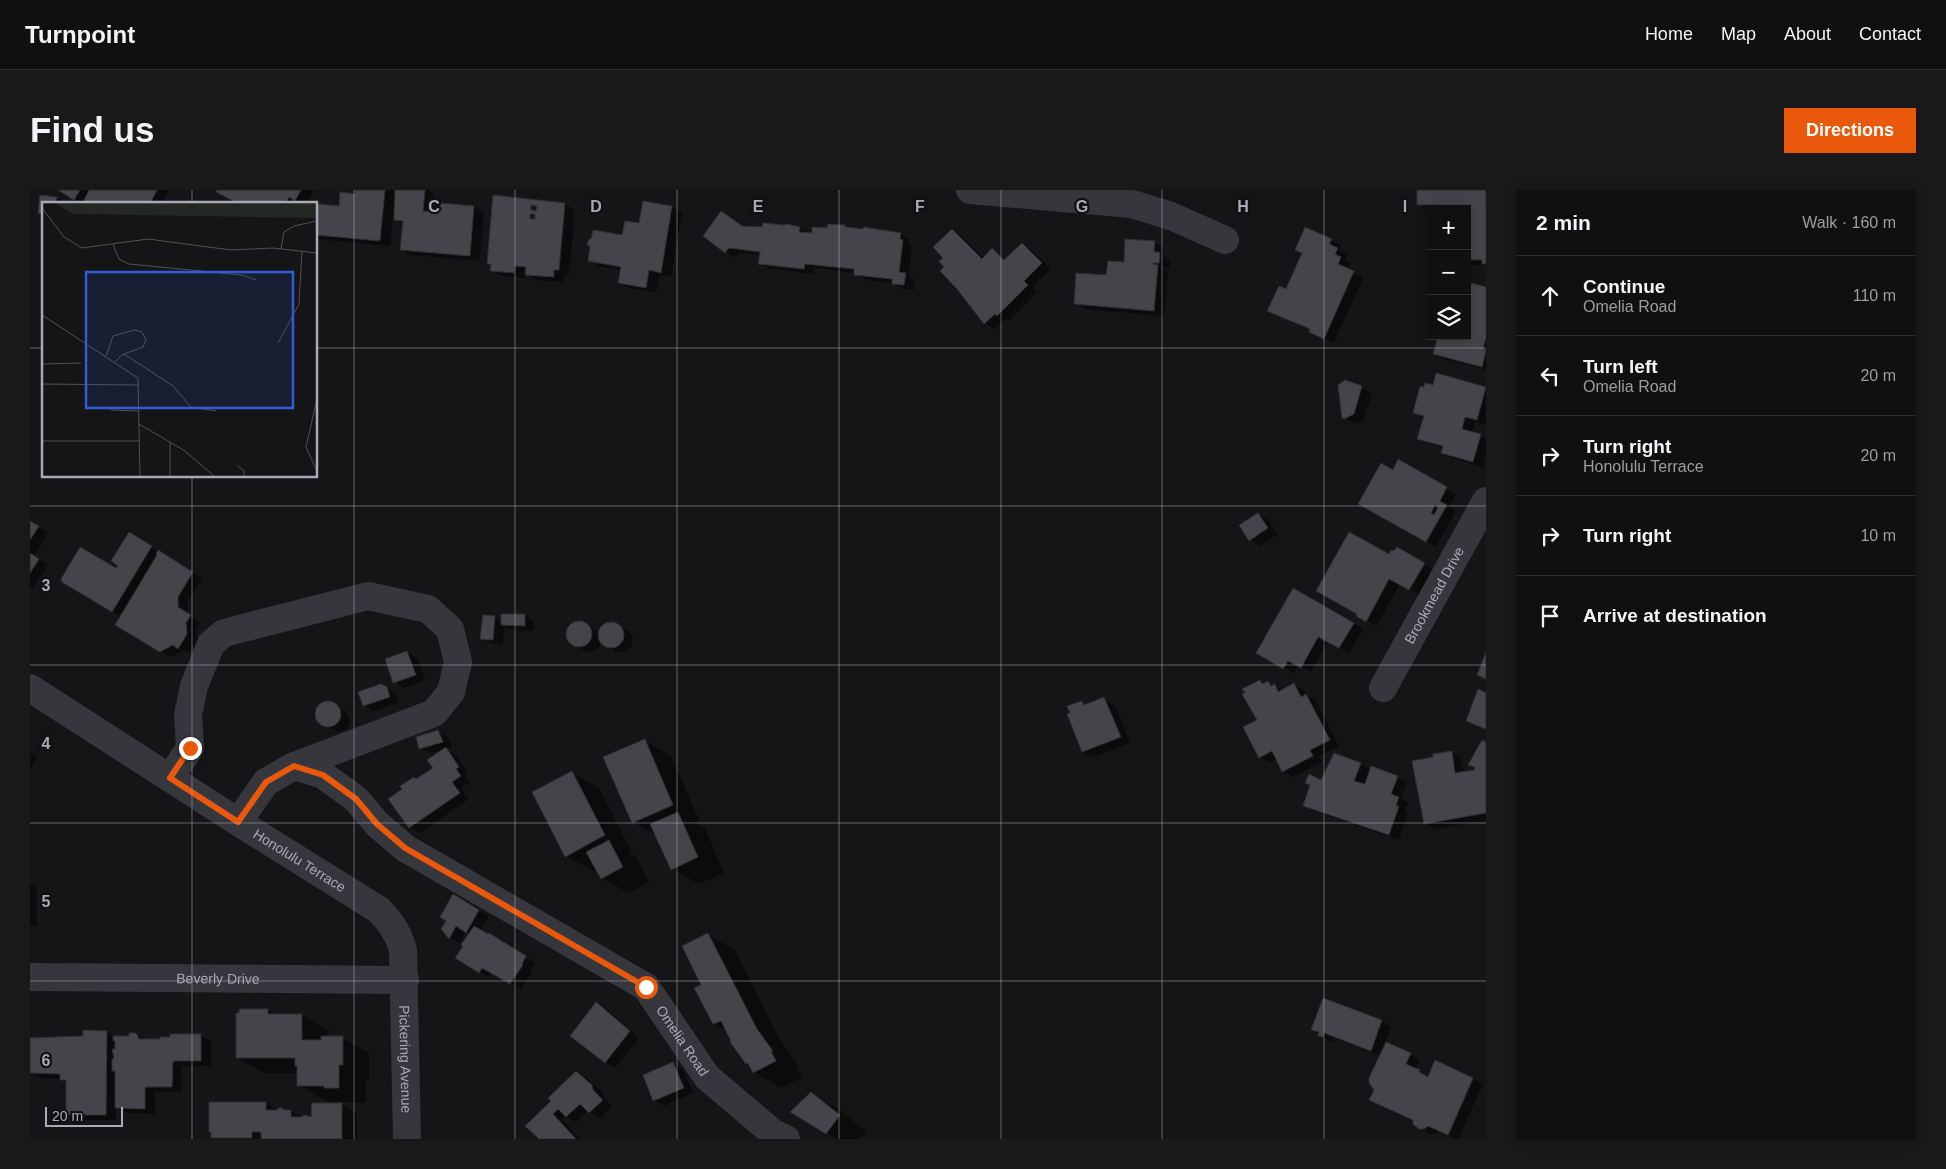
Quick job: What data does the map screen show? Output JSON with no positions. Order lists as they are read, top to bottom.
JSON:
{
  "streets": {
    "street": [
      "Brookmead Drive",
      "Honolulu Terrace",
      "Beverly Drive",
      "Omelia Road",
      "Pickering Avenue"
    ]
  },
  "crossings": [
    ["Honolulu Terrace", "Beverly Drive"],
    ["Honolulu Terrace", "Pickering Avenue"],
    ["Beverly Drive", "Pickering Avenue"]
  ],
  "scale_bar": "20 m",
  "page": {
    "header": "Turnpoint",
    "nav": [
      "Home",
      "Map",
      "About",
      "Contact"
    ],
    "buttons": "Directions",
    "title": "Find us",
    "heading": ["2 min", "Walk · 160 m"],
    "map_buttons": ["+", "−"],
    "list": [
      ["Continue", "Omelia Road", "110 m"],
      ["Turn left", "Omelia Road", "20 m"],
      ["Turn right", "Honolulu Terrace", "20 m"],
      ["Turn right", "10 m"],
      "Arrive at destination"
    ],
    "scale": "20 m"
  },
  "grid": {
    "columns": [
      "C",
      "D",
      "E",
      "F",
      "G",
      "H",
      "I"
    ],
    "rows": [
      "3",
      "4",
      "5",
      "6"
    ]
  }
}
